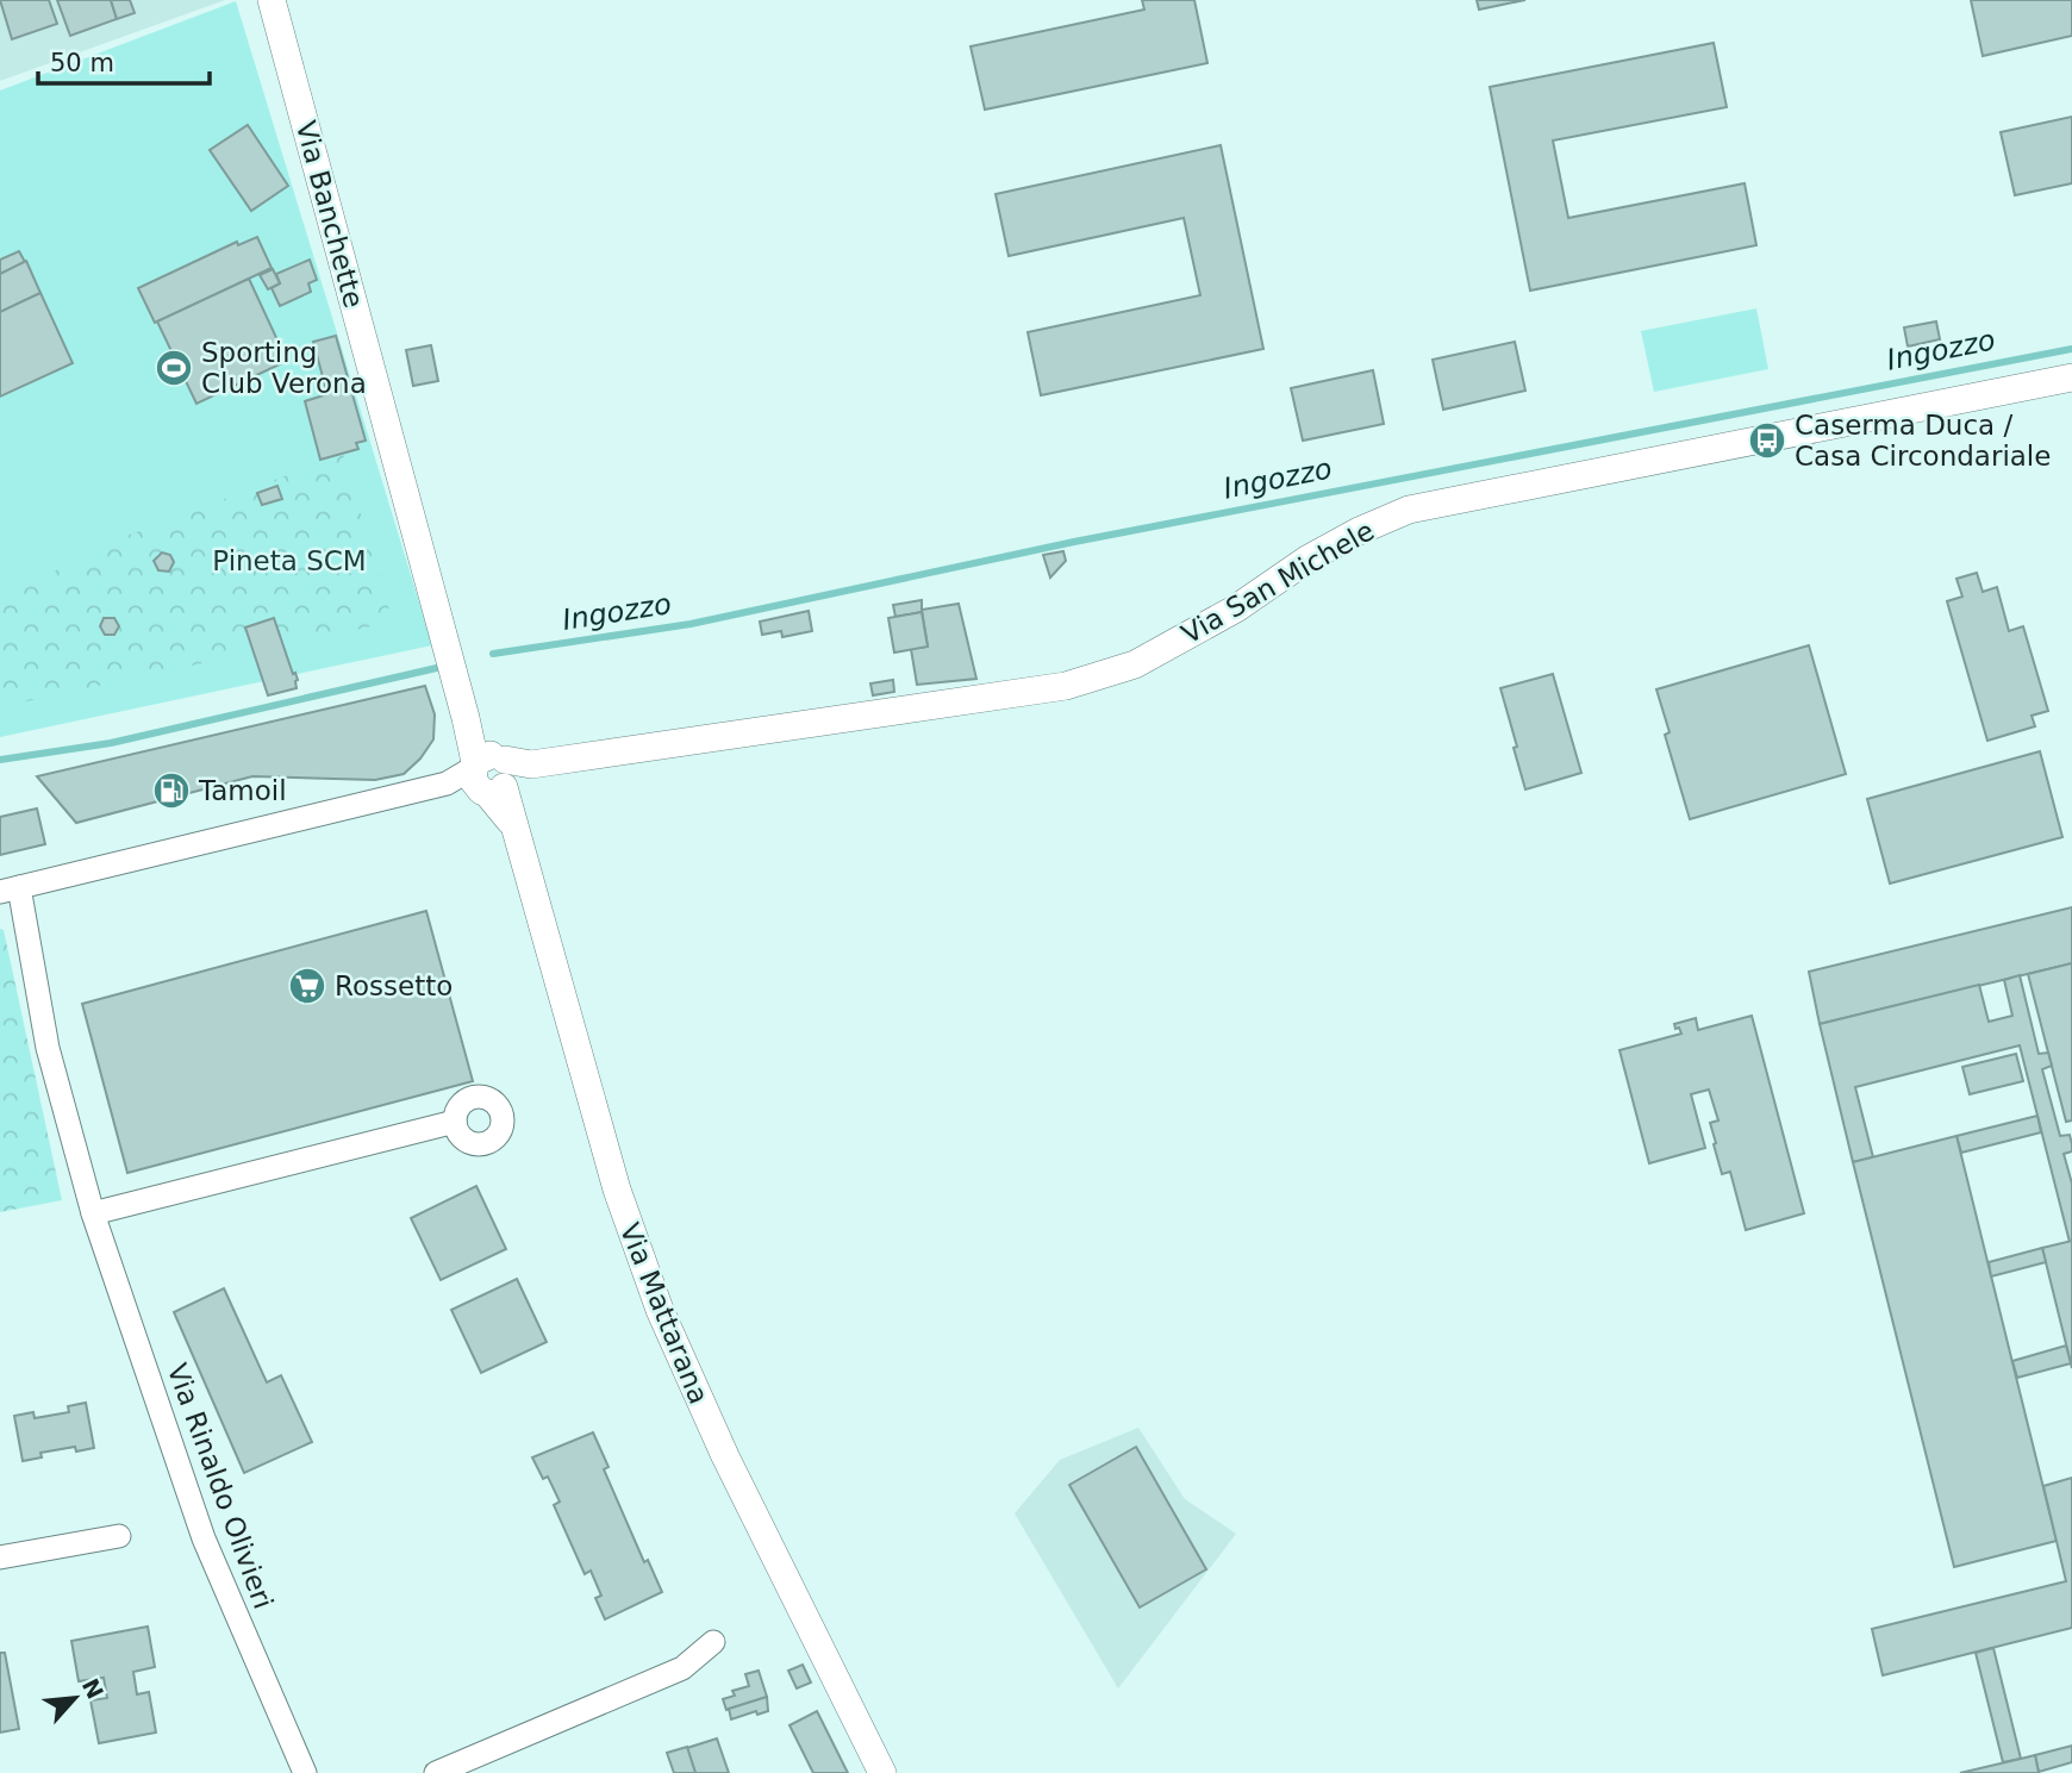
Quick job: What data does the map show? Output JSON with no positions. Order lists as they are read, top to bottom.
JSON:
{
  "streets": {
    "street": [
      "Via Banchette",
      "Via San Michele",
      "Via Mattarana",
      "Via Rinaldo Olivieri"
    ]
  },
  "crossings": [
    ["Via Banchette", "Via San Michele"],
    ["Via Banchette", "Via Mattarana"],
    ["Via San Michele", "Via Mattarana"]
  ],
  "water": ["Ingozzo"],
  "parks": ["Pineta SCM"],
  "places": {
    "sports": ["Sporting Club Verona"],
    "bus stop": ["Caserma Duca / Casa Circondariale"],
    "fuel station": ["Tamoil"],
    "supermarket": ["Rossetto"]
  },
  "scale_bar": "50 m",
  "north": "top right"
}
